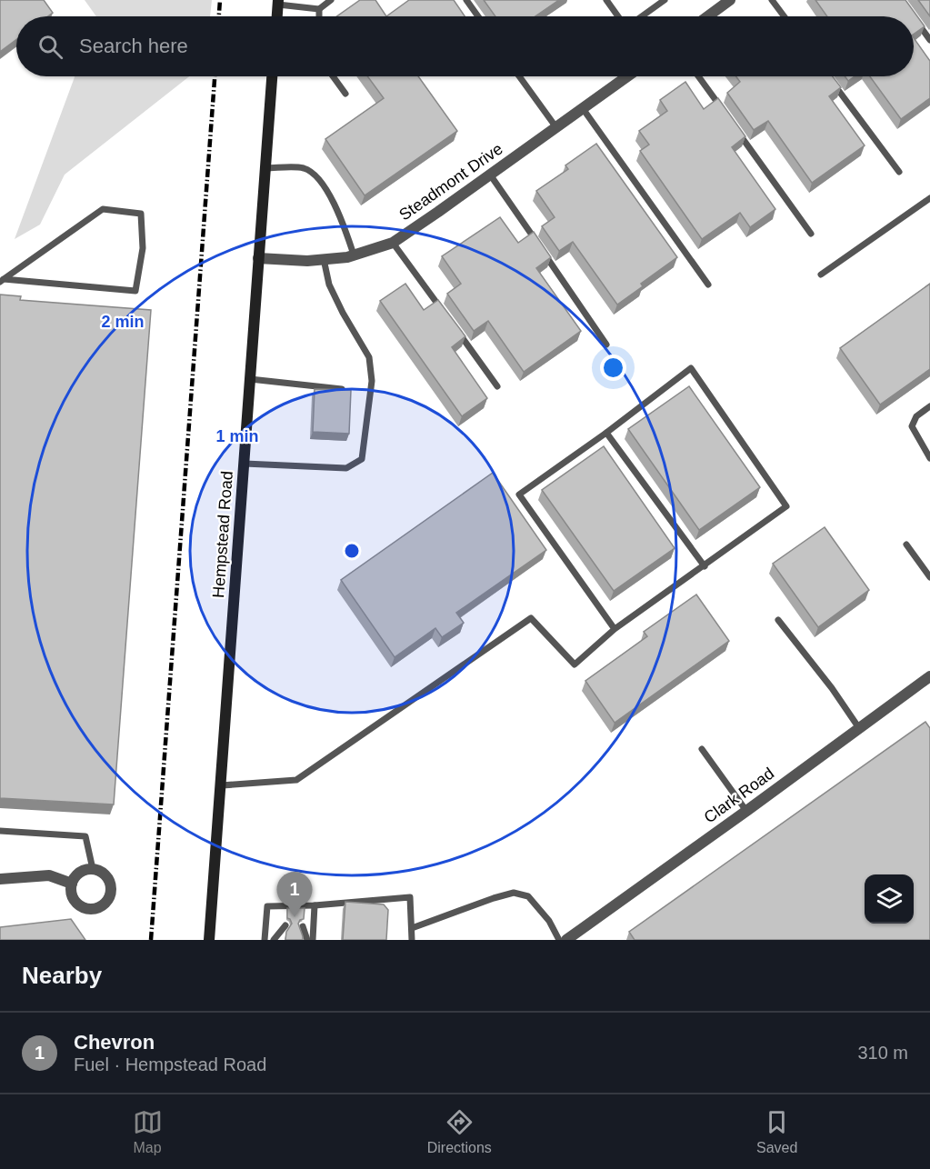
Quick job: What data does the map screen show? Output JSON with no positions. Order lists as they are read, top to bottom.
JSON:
{
  "streets": {
    "main road": ["Hempstead Road"],
    "street": ["Steadmont Drive", "Clark Road"]
  },
  "crossings": [
    ["Steadmont Drive", "Hempstead Road"]
  ],
  "page": {
    "search": "Search here",
    "pins": "1",
    "heading": "Nearby",
    "list": [
      {
        "mark": "1",
        "name": "Chevron",
        "note": "Fuel · Hempstead Road",
        "value": "310 m"
      }
    ],
    "nav": ["Map", "Directions", "Saved"]
  },
  "rings": ["2 min", "1 min"]
}
